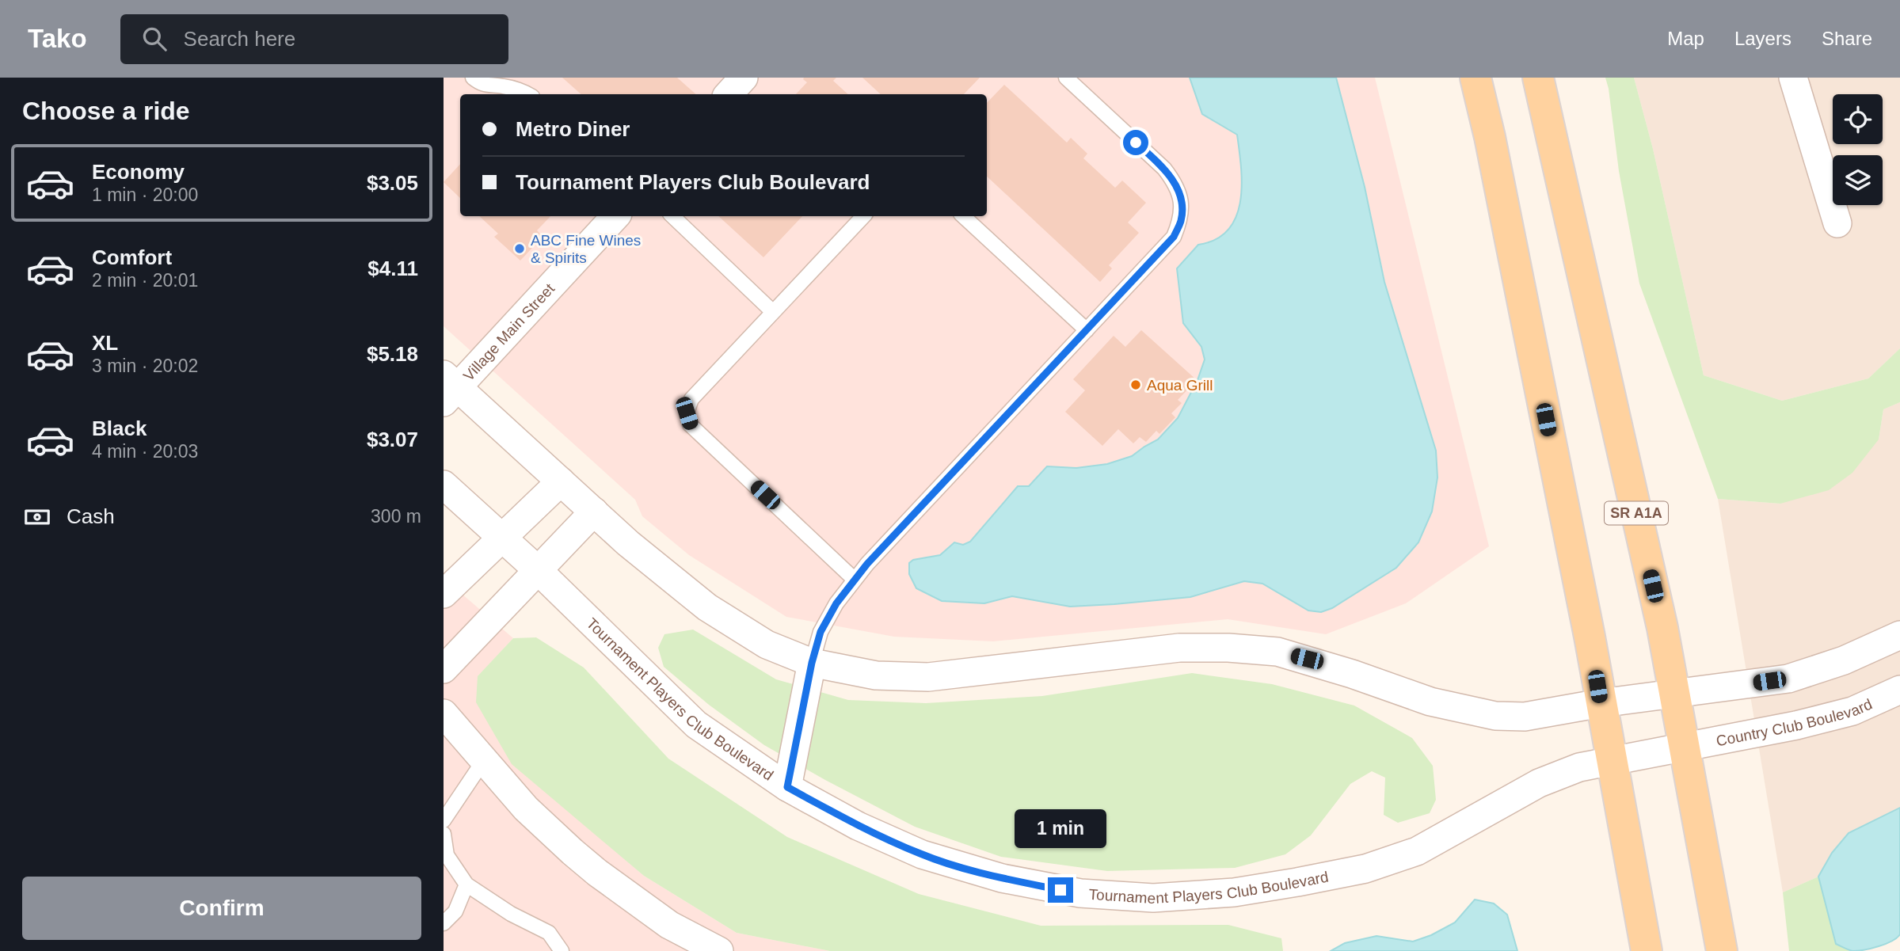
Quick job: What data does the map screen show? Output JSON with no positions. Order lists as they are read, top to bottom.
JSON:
{
  "streets": {
    "main road": ["SR A1A"],
    "street": ["Village Main Street", "Tournament Players Club Boulevard", "Country Club Boulevard"]
  },
  "crossings": [
    ["SR A1A", "Tournament Players Club Boulevard"],
    ["SR A1A", "Country Club Boulevard"],
    ["Tournament Players Club Boulevard", "Country Club Boulevard"]
  ],
  "places": ["ABC Fine Wines & Spirits", "Aqua Grill"],
  "page": {
    "header": "Tako",
    "search": "Search here",
    "nav": ["Map", "Layers", "Share"],
    "heading": "Choose a ride",
    "banner": ["Metro Diner", "Tournament Players Club Boulevard"],
    "list": [
      {
        "name": "Economy",
        "note": "1 min · 20:00",
        "value": "$3.05"
      },
      {
        "name": "Comfort",
        "note": "2 min · 20:01",
        "value": "$4.11"
      },
      {
        "name": "XL",
        "note": "3 min · 20:02",
        "value": "$5.18"
      },
      {
        "name": "Black",
        "note": "4 min · 20:03",
        "value": "$3.07"
      }
    ],
    "pay": ["Cash", "300 m"],
    "bubble": "1 min",
    "buttons": "Confirm"
  }
}
